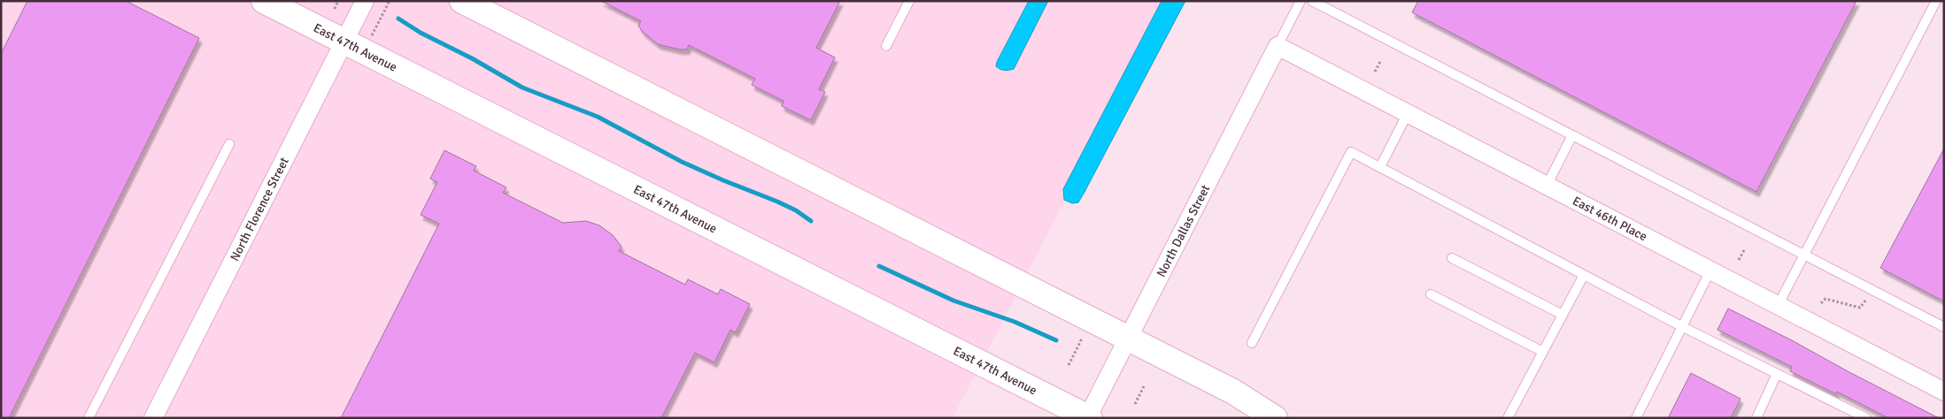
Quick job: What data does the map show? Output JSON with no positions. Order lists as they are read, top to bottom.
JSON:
{
  "streets": {
    "main road": ["East 47th Avenue"],
    "street": ["North Florence Street", "East 46th Place", "North Dallas Street"]
  },
  "crossings": [
    ["East 47th Avenue", "North Florence Street"],
    ["East 47th Avenue", "North Dallas Street"],
    ["East 46th Place", "North Dallas Street"]
  ]
}
